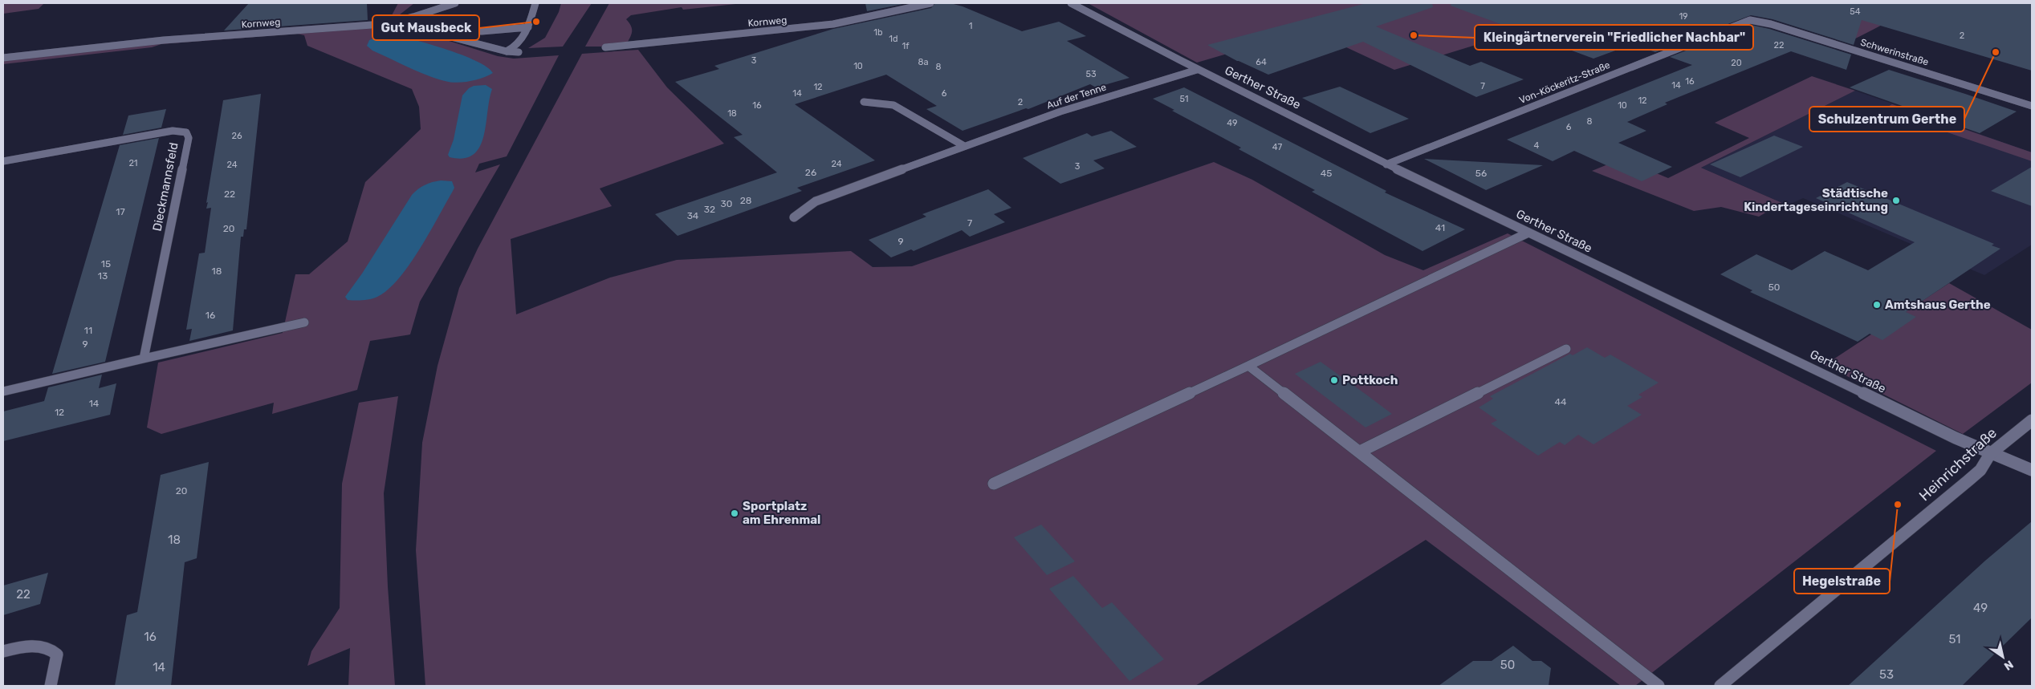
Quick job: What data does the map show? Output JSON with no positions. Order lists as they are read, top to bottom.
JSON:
{
  "streets": {
    "street": [
      "Kornweg",
      "Schwerinstraße",
      "Von-Köckeritz-Straße",
      "Gerther Straße",
      "Auf der Tenne",
      "Dieckmannsfeld",
      "Heinrichstraße"
    ]
  },
  "crossings": [
    ["Schwerinstraße", "Von-Köckeritz-Straße"],
    ["Von-Köckeritz-Straße", "Gerther Straße"],
    ["Gerther Straße", "Auf der Tenne"],
    ["Gerther Straße", "Heinrichstraße"]
  ],
  "places": [
    "Gut Mausbeck",
    "Kleingärtnerverein \"Friedlicher Nachbar\"",
    "Schulzentrum Gerthe",
    "Städtische Kindertageseinrichtung",
    "Amtshaus Gerthe",
    "Pottkoch",
    "Hegelstraße",
    "Sportplatz am Ehrenmal"
  ],
  "house_numbers": [
    "54",
    "19",
    "1",
    "1b",
    "2",
    "1d",
    "22",
    "1f",
    "3",
    "8a",
    "64",
    "20",
    "10",
    "8",
    "53",
    "16",
    "14",
    "7",
    "12",
    "14",
    "6",
    "51",
    "12",
    "2",
    "16",
    "10",
    "18",
    "8",
    "49",
    "6",
    "26",
    "4",
    "47",
    "21",
    "24",
    "24",
    "3",
    "26",
    "45",
    "56",
    "22",
    "28",
    "30",
    "32",
    "17",
    "34",
    "7",
    "41",
    "20",
    "9",
    "15",
    "18",
    "13",
    "50",
    "16",
    "11",
    "9",
    "44",
    "14",
    "12",
    "20",
    "18",
    "22",
    "49",
    "16",
    "51",
    "50",
    "14",
    "53"
  ],
  "north": "bottom right"
}
